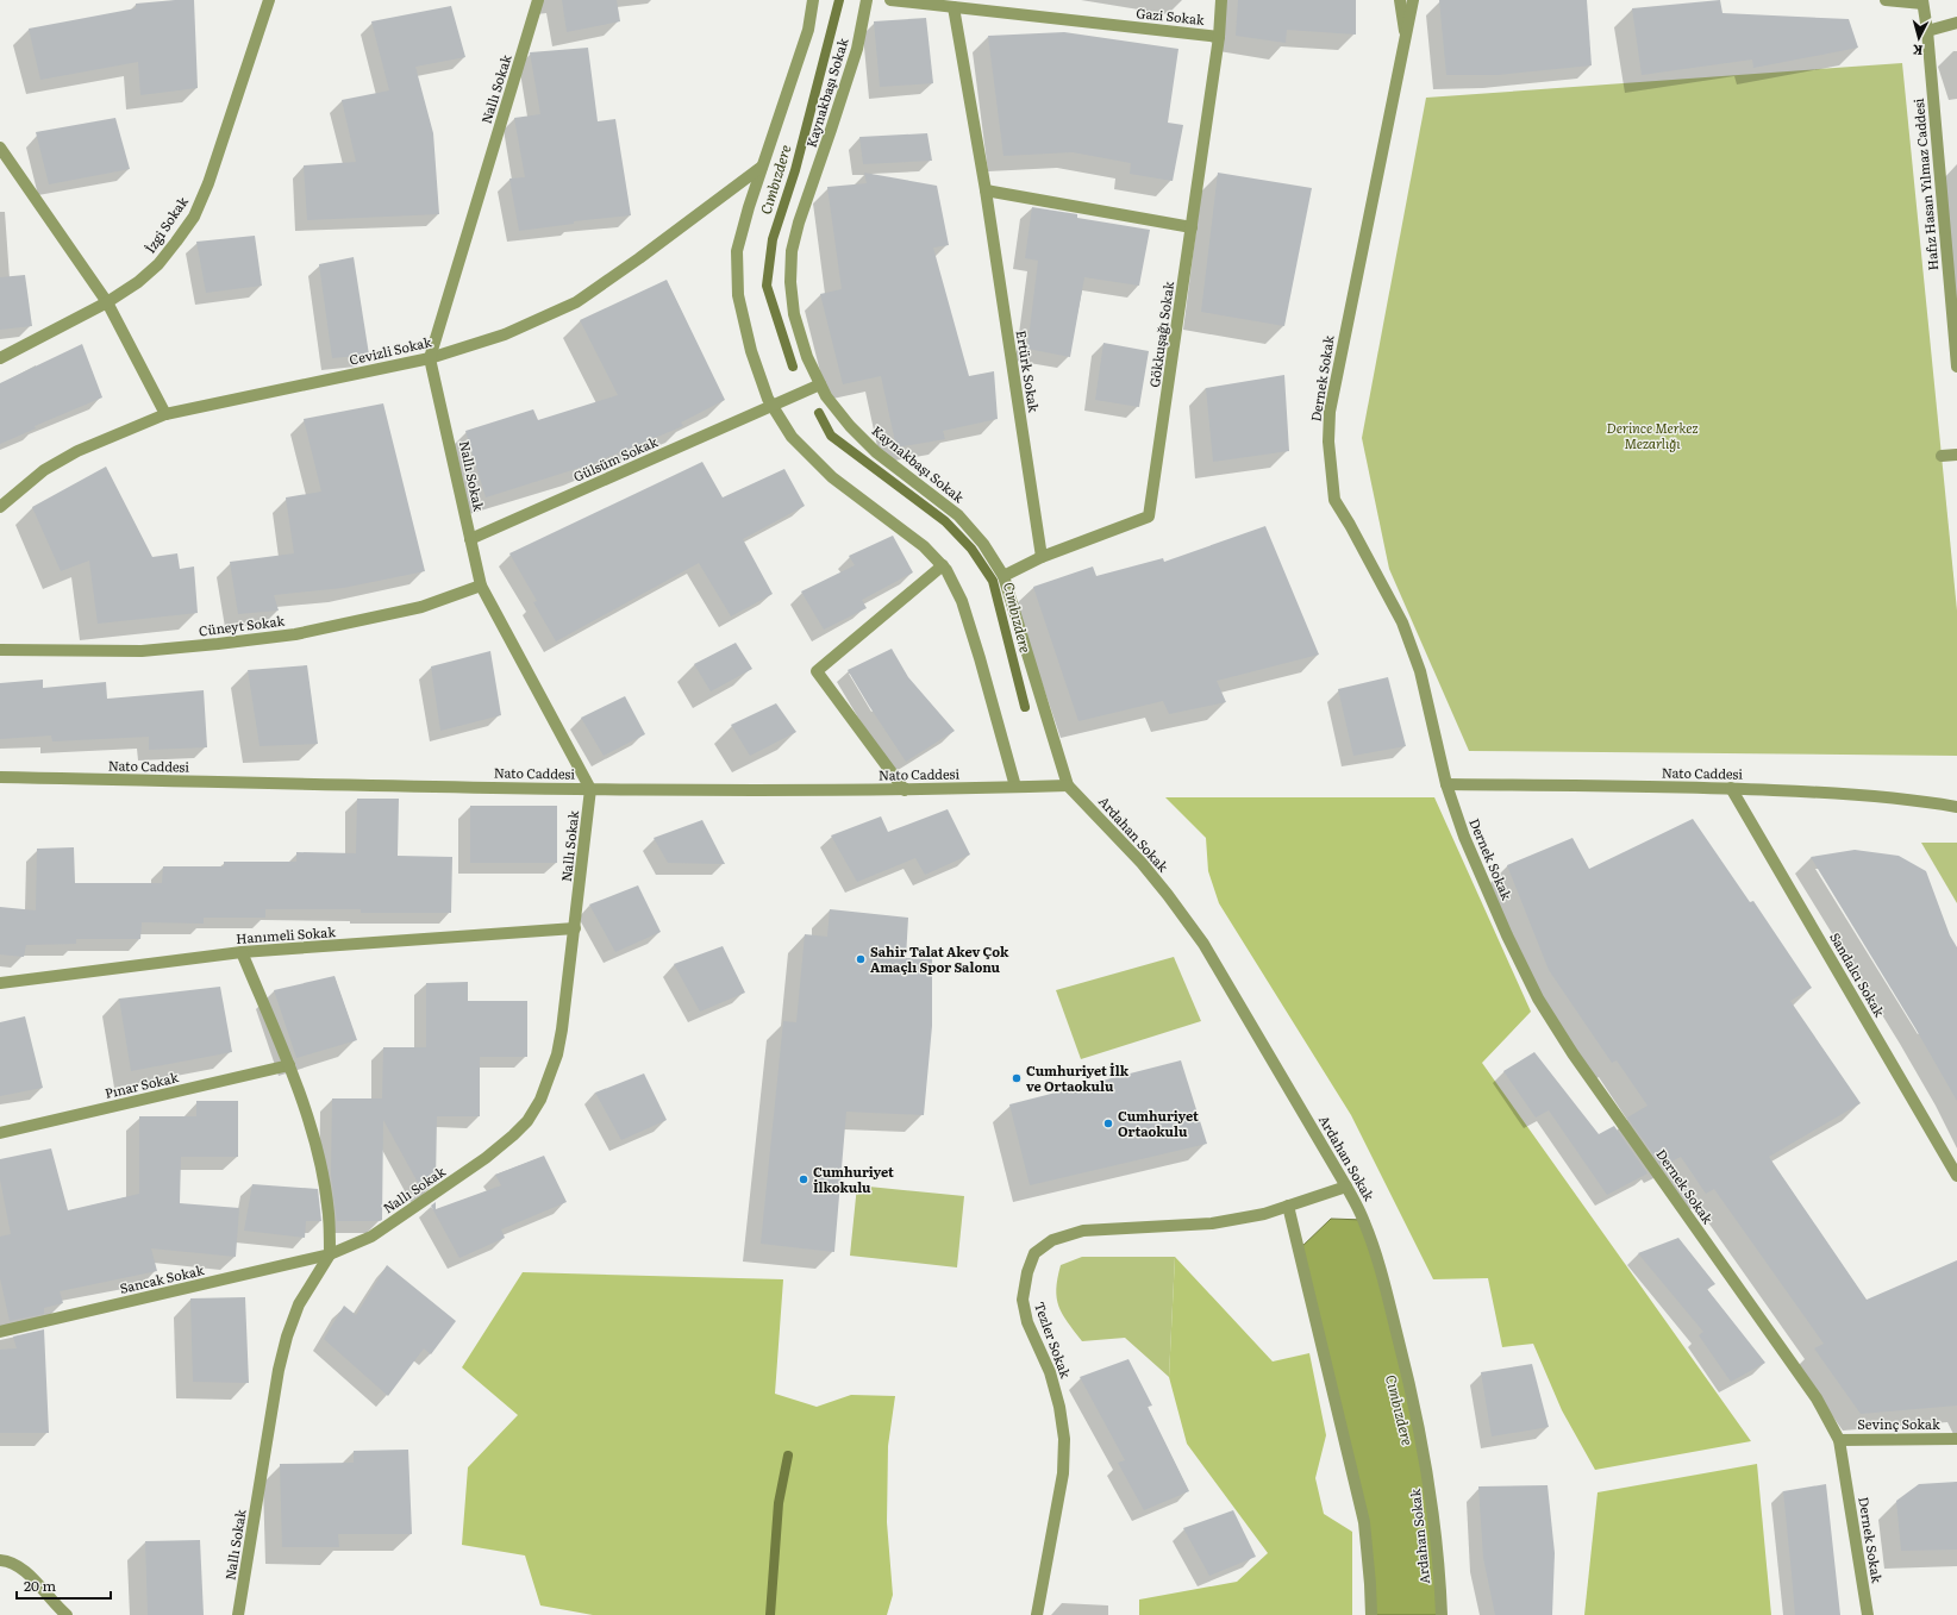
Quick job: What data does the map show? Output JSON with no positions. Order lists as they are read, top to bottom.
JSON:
{
  "streets": {
    "street": [
      "Gazi Sokak",
      "Nallı Sokak",
      "Kaynakbaşı Sokak",
      "Hafız Hasan Yılmaz Caddesi",
      "İzgi Sokak",
      "Gökkuşağı Sokak",
      "Cevizli Sokak",
      "Ertürk Sokak",
      "Dernek Sokak",
      "Gülsüm Sokak",
      "Cüneyt Sokak",
      "Nato Caddesi",
      "Ardahan Sokak",
      "Hanımeli Sokak",
      "Sandalcı Sokak",
      "Pınar Sokak",
      "Sancak Sokak",
      "Tezler Sokak",
      "Sevinç Sokak"
    ]
  },
  "crossings": [
    ["Gazi Sokak", "Gökkuşağı Sokak"],
    ["Gazi Sokak", "Ertürk Sokak"],
    ["Nallı Sokak", "Cevizli Sokak"],
    ["Nallı Sokak", "Gülsüm Sokak"],
    ["Nallı Sokak", "Cüneyt Sokak"],
    ["Nallı Sokak", "Nato Caddesi"],
    ["Nallı Sokak", "Hanımeli Sokak"],
    ["Nallı Sokak", "Sancak Sokak"],
    ["Kaynakbaşı Sokak", "Gökkuşağı Sokak"],
    ["Kaynakbaşı Sokak", "Gülsüm Sokak"],
    ["Kaynakbaşı Sokak", "Nato Caddesi"],
    ["Kaynakbaşı Sokak", "Ardahan Sokak"],
    ["Gökkuşağı Sokak", "Ertürk Sokak"],
    ["Dernek Sokak", "Nato Caddesi"],
    ["Dernek Sokak", "Sevinç Sokak"],
    ["Nato Caddesi", "Ardahan Sokak"],
    ["Nato Caddesi", "Sandalcı Sokak"],
    ["Ardahan Sokak", "Tezler Sokak"]
  ],
  "water": ["Cımbızdere"],
  "parks": ["Derince Merkez Mezarlığı"],
  "places": [
    "Sahir Talat Akev Çok Amaçlı Spor Salonu",
    "Cumhuriyet İlk ve Ortaokulu",
    "Cumhuriyet Ortaokulu",
    "Cumhuriyet İlkokulu"
  ],
  "scale_bar": "20 m",
  "north": "bottom"
}
